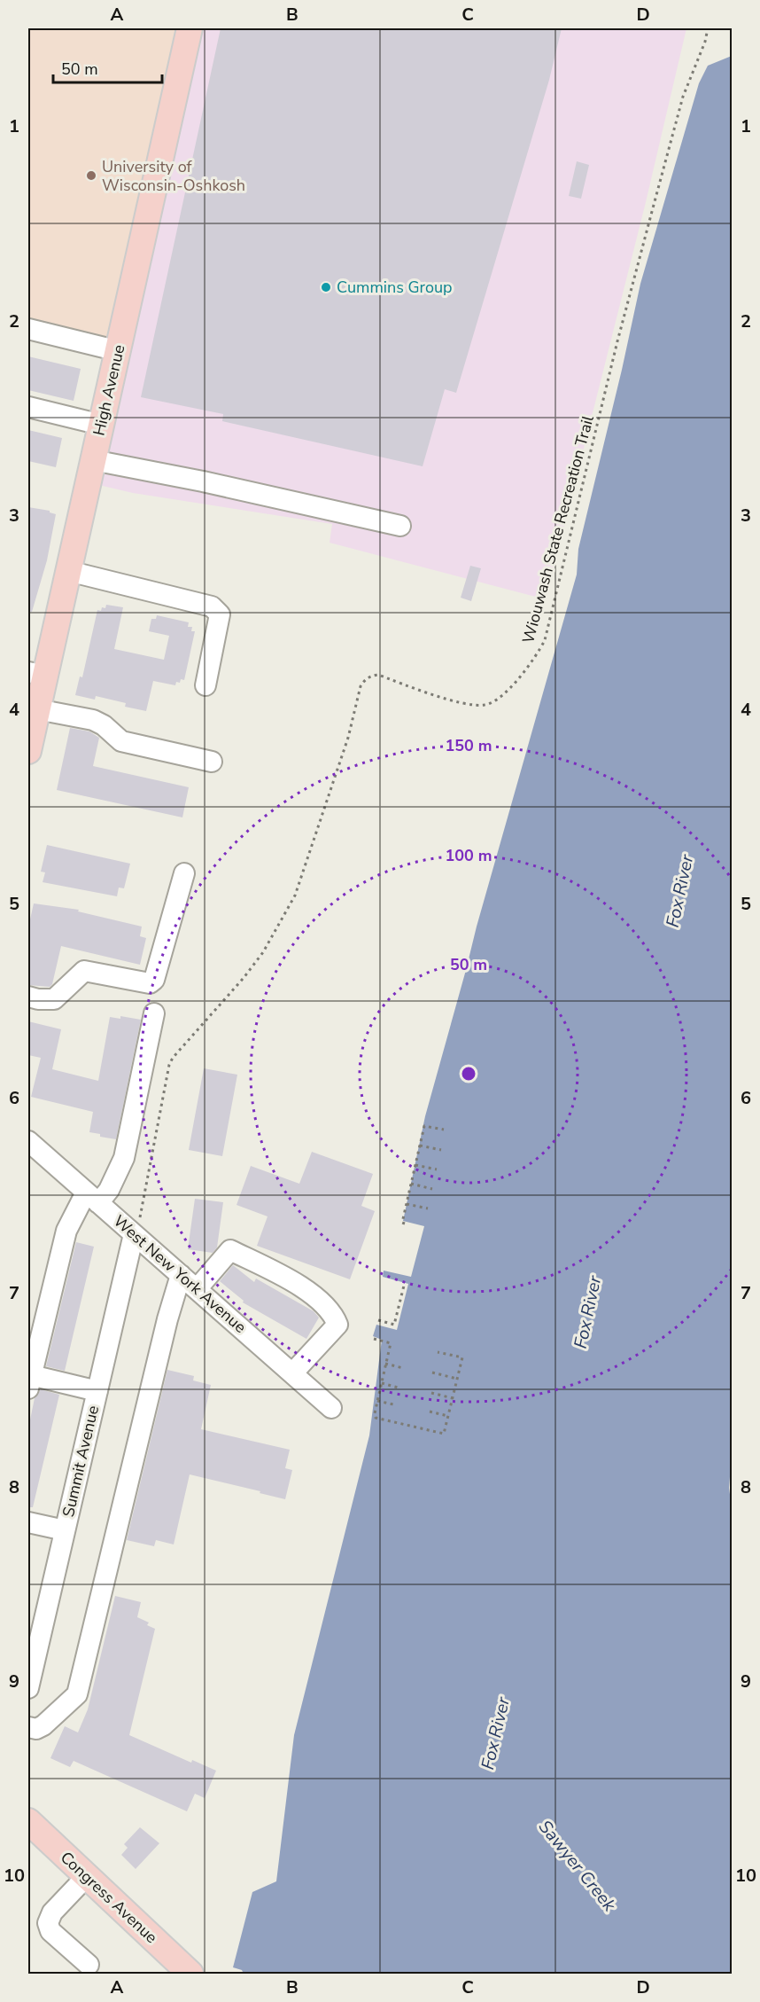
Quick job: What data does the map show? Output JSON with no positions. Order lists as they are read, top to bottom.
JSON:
{
  "streets": {
    "main road": ["High Avenue", "Congress Avenue"],
    "street": ["West New York Avenue", "Summit Avenue"],
    "path": ["Wiouwash State Recreation Trail"]
  },
  "crossings": [
    ["Wiouwash State Recreation Trail", "West New York Avenue"],
    ["Wiouwash State Recreation Trail", "Summit Avenue"],
    ["West New York Avenue", "Summit Avenue"]
  ],
  "water": ["Fox River", "Sawyer Creek"],
  "places": ["University of Wisconsin-Oshkosh", "Cummins Group"],
  "scale_bar": "50 m",
  "grid": {
    "columns": [
      "A",
      "B",
      "C",
      "D"
    ],
    "rows": [
      "1",
      "2",
      "3",
      "4",
      "5",
      "6",
      "7",
      "8",
      "9",
      "10"
    ]
  },
  "rings": ["150 m", "100 m", "50 m"]
}
